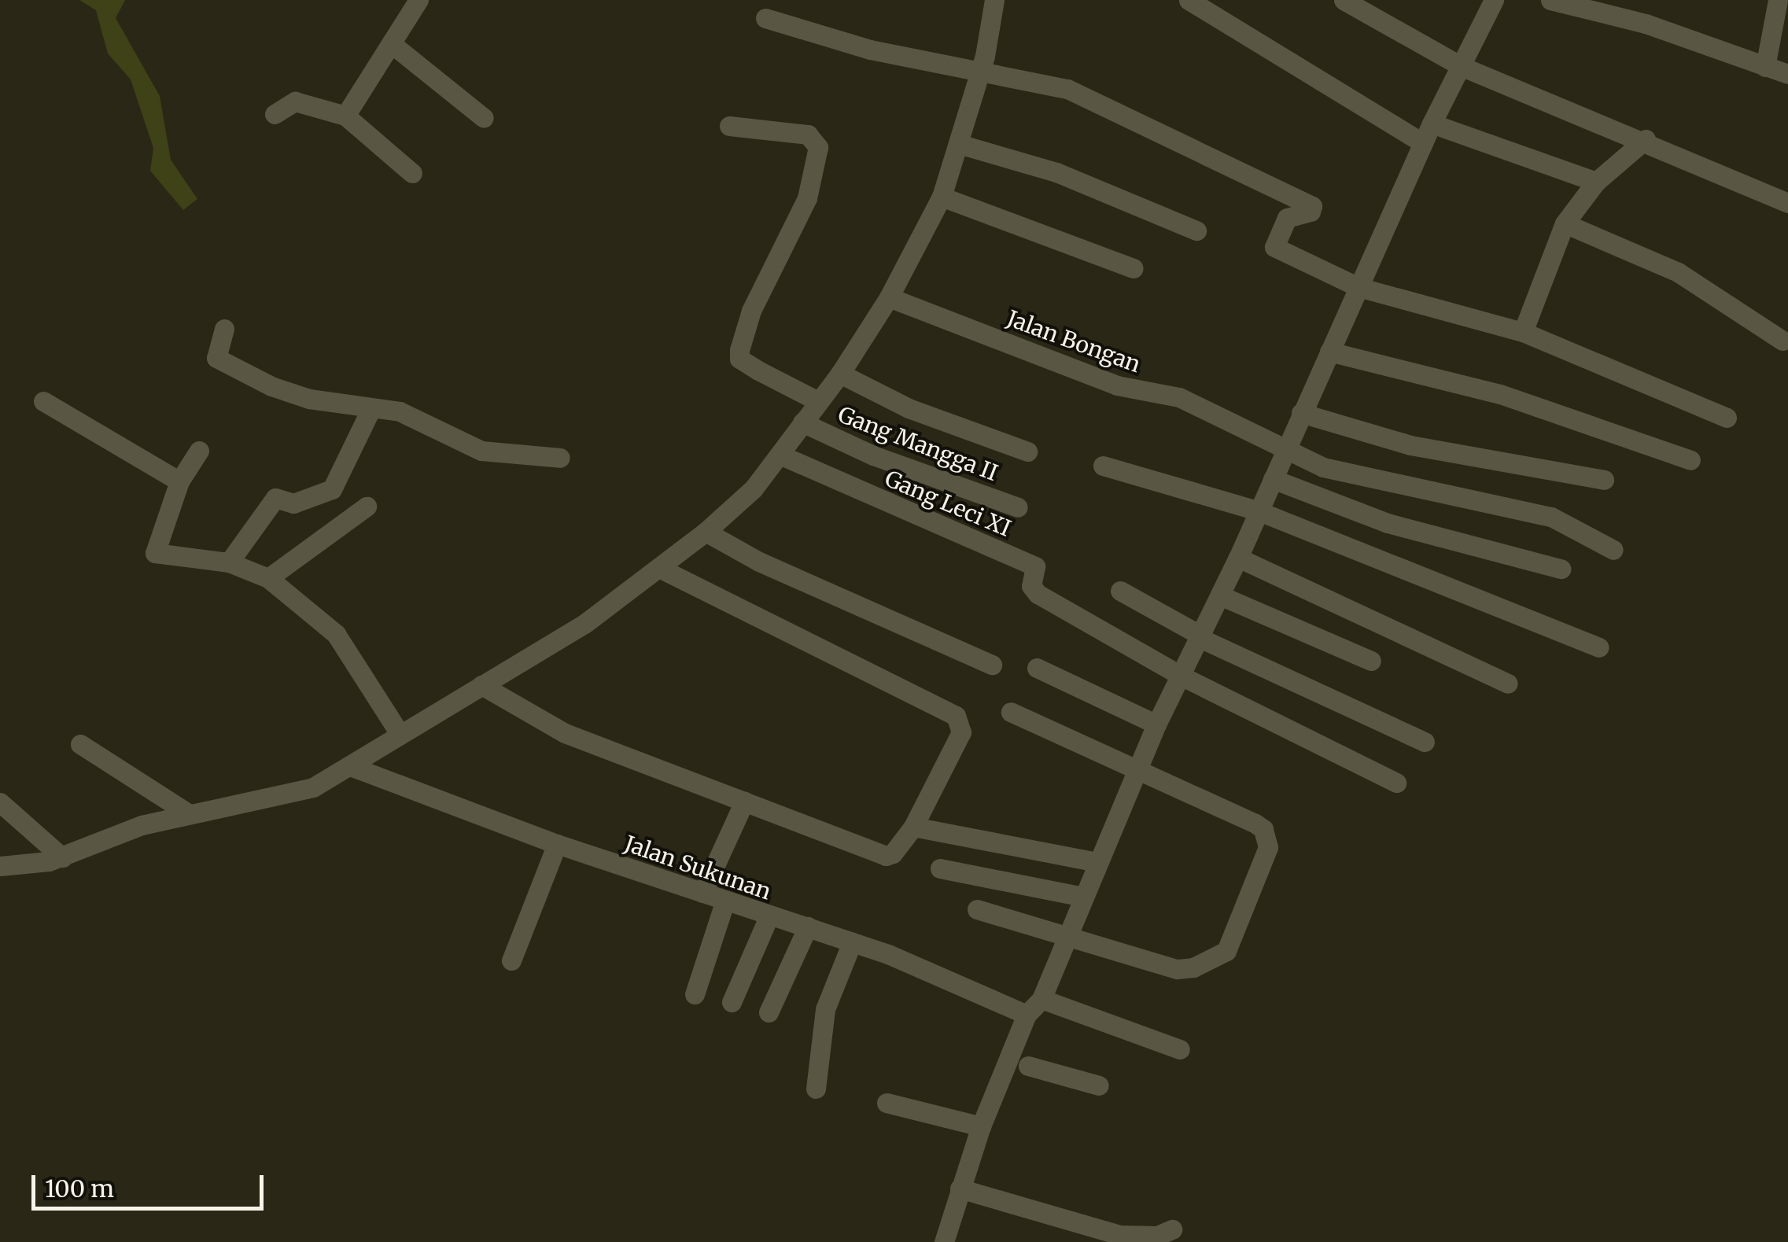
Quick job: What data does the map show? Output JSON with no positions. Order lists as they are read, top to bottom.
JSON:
{
  "streets": {
    "street": [
      "Jalan Bongan",
      "Gang Mangga II",
      "Gang Leci XI",
      "Jalan Sukunan"
    ]
  },
  "scale_bar": "100 m"
}
